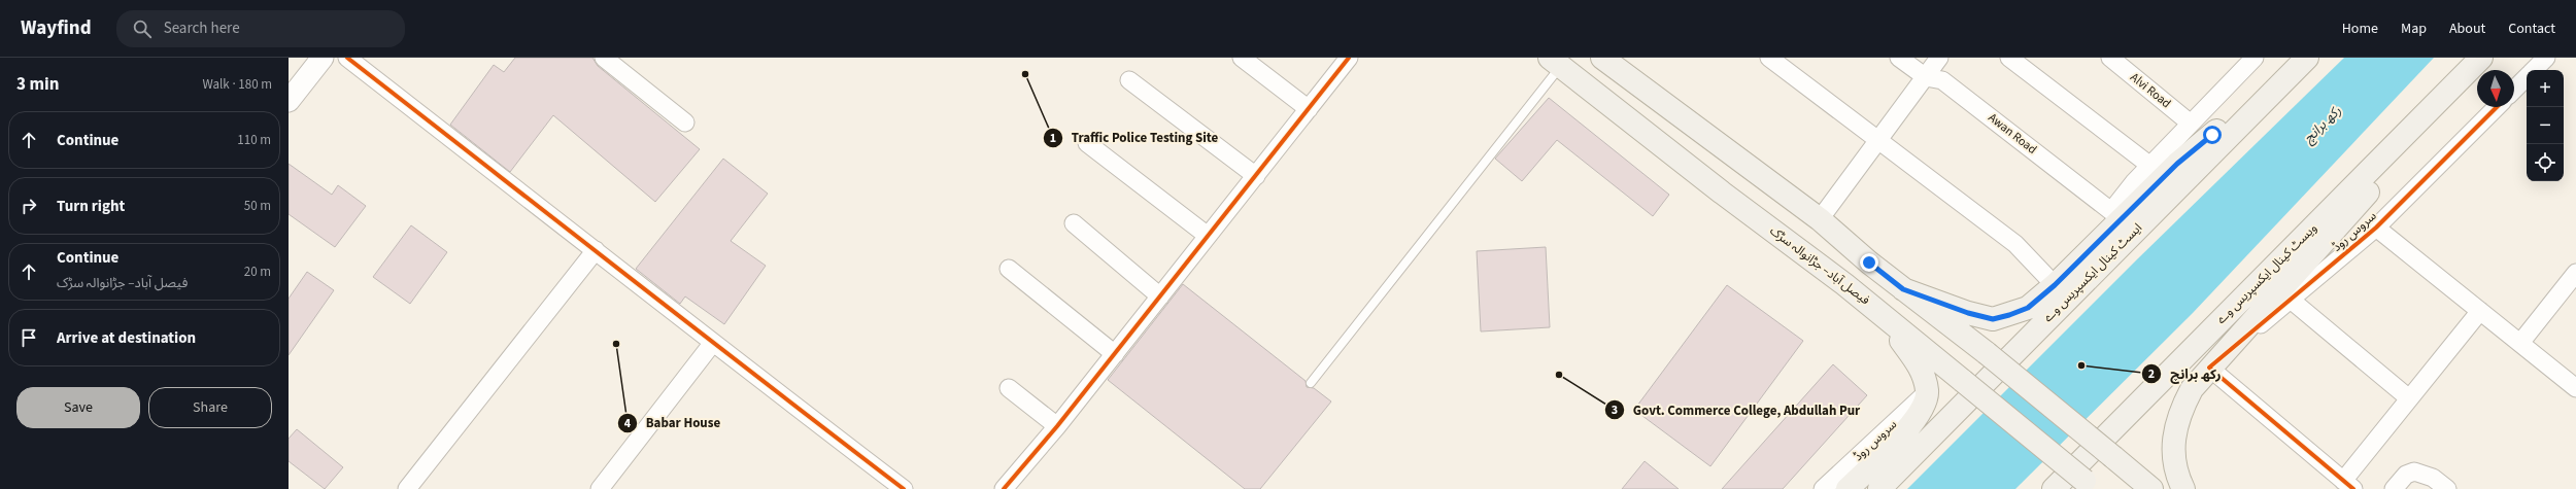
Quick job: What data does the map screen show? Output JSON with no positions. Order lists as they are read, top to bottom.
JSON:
{
  "streets": {
    "main road": ["فیصل آباد– جڑانوالہ سڑک", "ایسٹ کینال ایکسپریس وے", "ویسٹ کینال ایکسپریس وے"],
    "street": ["Alvi Road", "Awan Road", "سروس روڈ"]
  },
  "water": ["رکھ برانچ"],
  "places": [
    "Traffic Police Testing Site",
    "Babar House",
    "رکھ برانچ",
    "Govt. Commerce College, Abdullah Pur"
  ],
  "north": "bottom",
  "page": {
    "header": "Wayfind",
    "search": "Search here",
    "nav": [
      "Home",
      "Map",
      "About",
      "Contact"
    ],
    "heading": ["3 min", "Walk · 180 m"],
    "map_buttons": ["+", "−"],
    "list": [
      ["Continue", "110 m"],
      ["Turn right", "50 m"],
      ["Continue", "فیصل آباد– جڑانوالہ سڑک", "20 m"],
      "Arrive at destination"
    ],
    "buttons": ["Save", "Share"]
  }
}
